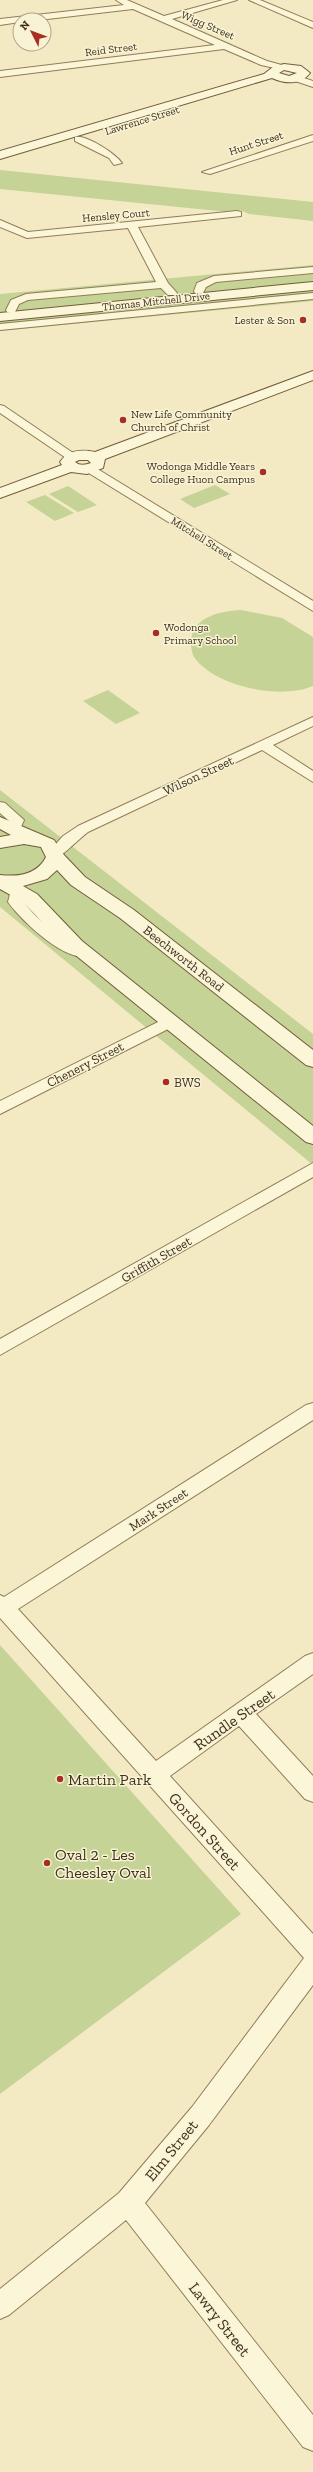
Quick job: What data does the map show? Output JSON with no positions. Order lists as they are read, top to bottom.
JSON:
{
  "streets": {
    "main road": ["Lawrence Street", "Thomas Mitchell Drive", "Beechworth Road"],
    "street": [
      "Wigg Street",
      "Reid Street",
      "Hunt Street",
      "Hensley Court",
      "Mitchell Street",
      "Wilson Street",
      "Chenery Street",
      "Griffith Street",
      "Mark Street",
      "Rundle Street",
      "Gordon Street",
      "Elm Street",
      "Lawry Street"
    ]
  },
  "crossings": [
    ["Wigg Street", "Reid Street"],
    ["Wigg Street", "Lawrence Street"],
    ["Wilson Street", "Beechworth Road"],
    ["Mark Street", "Gordon Street"],
    ["Rundle Street", "Gordon Street"],
    ["Elm Street", "Lawry Street"]
  ],
  "places": [
    "Lester & Son",
    "New Life Community Church of Christ",
    "Wodonga Middle Years College Huon Campus",
    "Wodonga Primary School",
    "BWS",
    "Martin Park",
    "Oval 2 - Les Cheesley Oval"
  ],
  "north": "top left"
}
